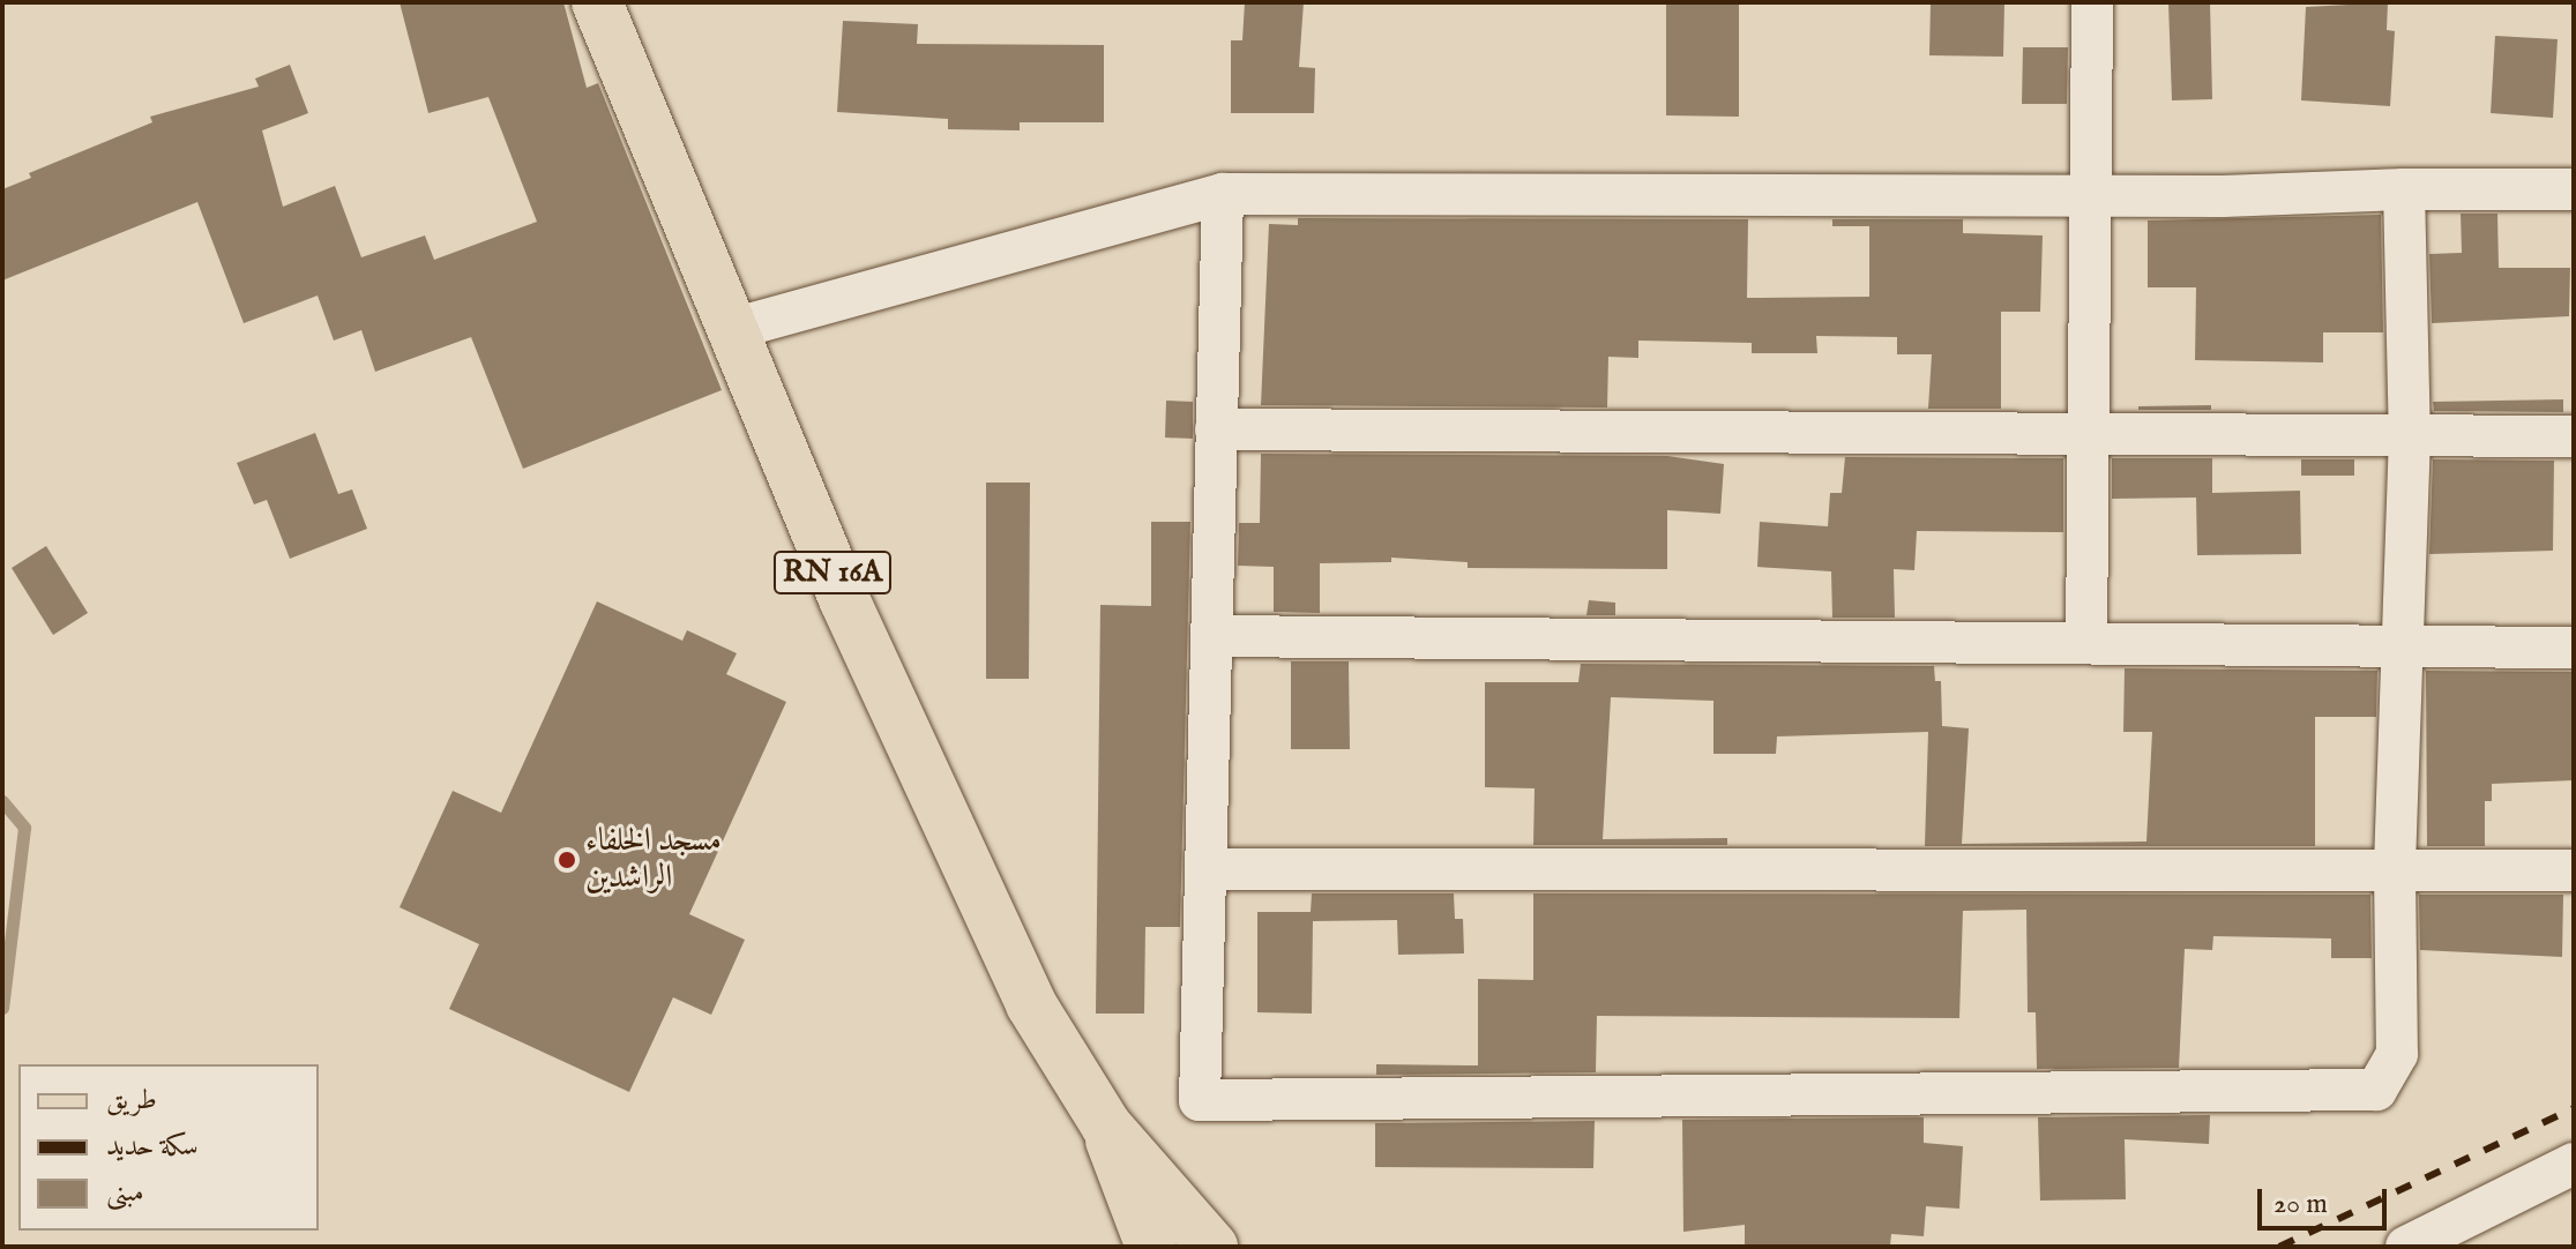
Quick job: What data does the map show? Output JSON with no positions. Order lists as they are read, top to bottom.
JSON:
{
  "streets": {
    "main road": ["RN 16A"]
  },
  "places": ["مسجد الخلفاء الراشدين"],
  "legend": ["طريق", "سكة حديد", "مبنى"],
  "scale_bar": "20 m"
}
